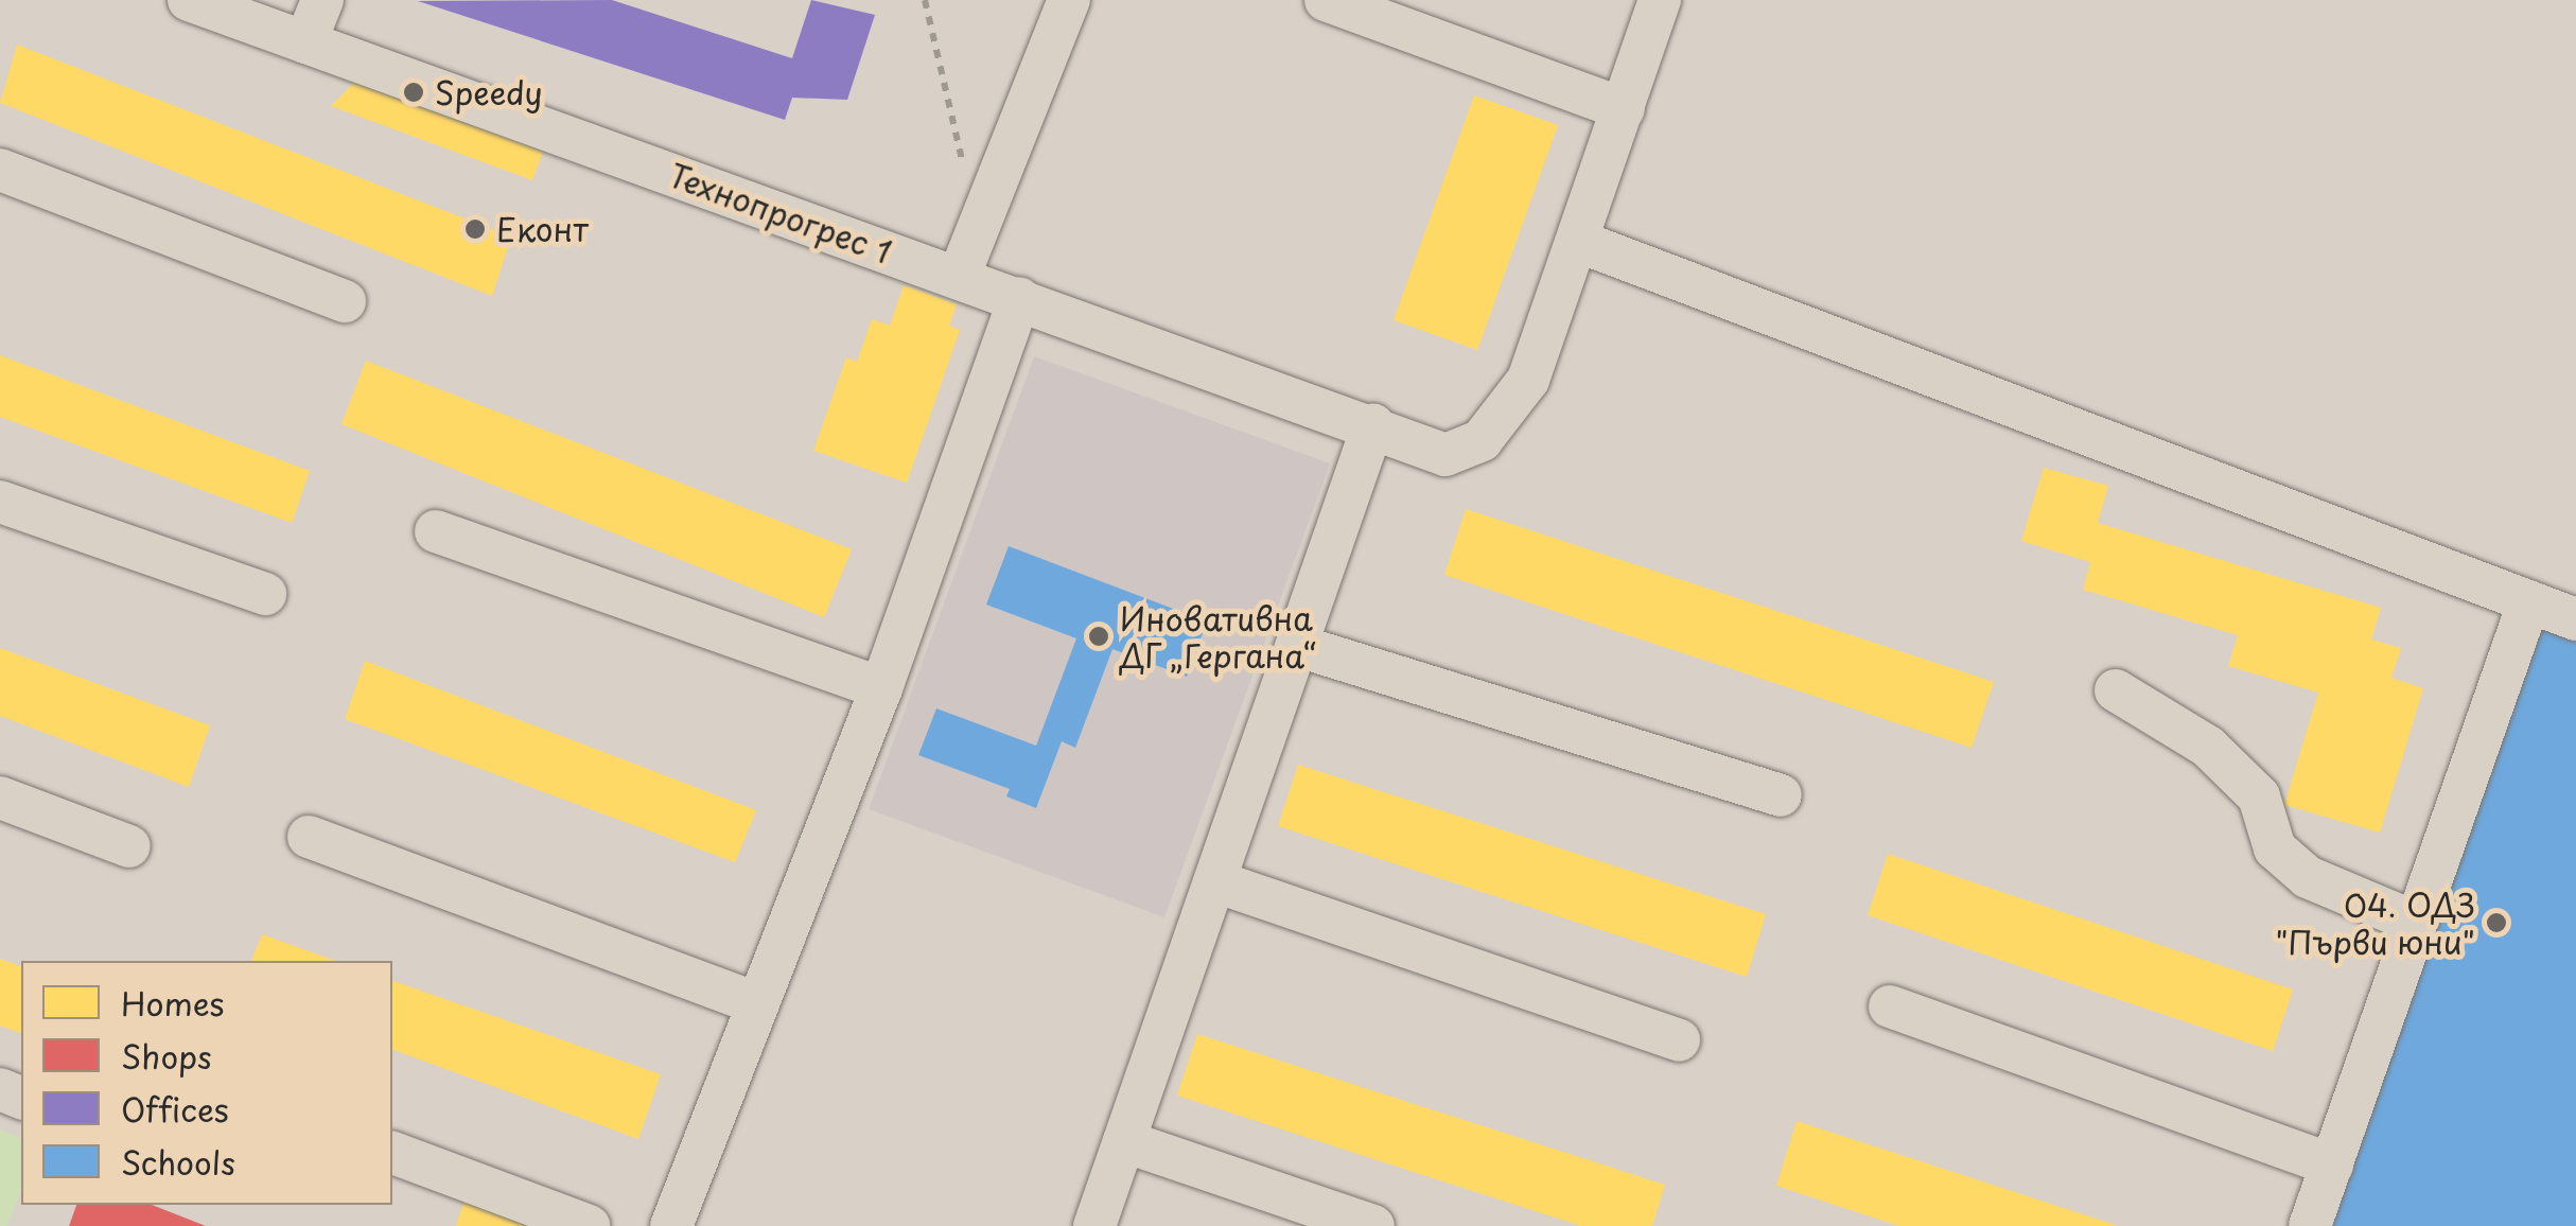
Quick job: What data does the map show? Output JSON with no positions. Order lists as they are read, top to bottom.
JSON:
{
  "streets": {
    "street": ["Технопрогрес 1"]
  },
  "places": [
    "Speedy",
    "Еконт",
    "Иновативна ДГ „Гергана“",
    "04. ОДЗ \"Първи юни\""
  ],
  "legend": [
    "Homes",
    "Shops",
    "Offices",
    "Schools"
  ]
}
